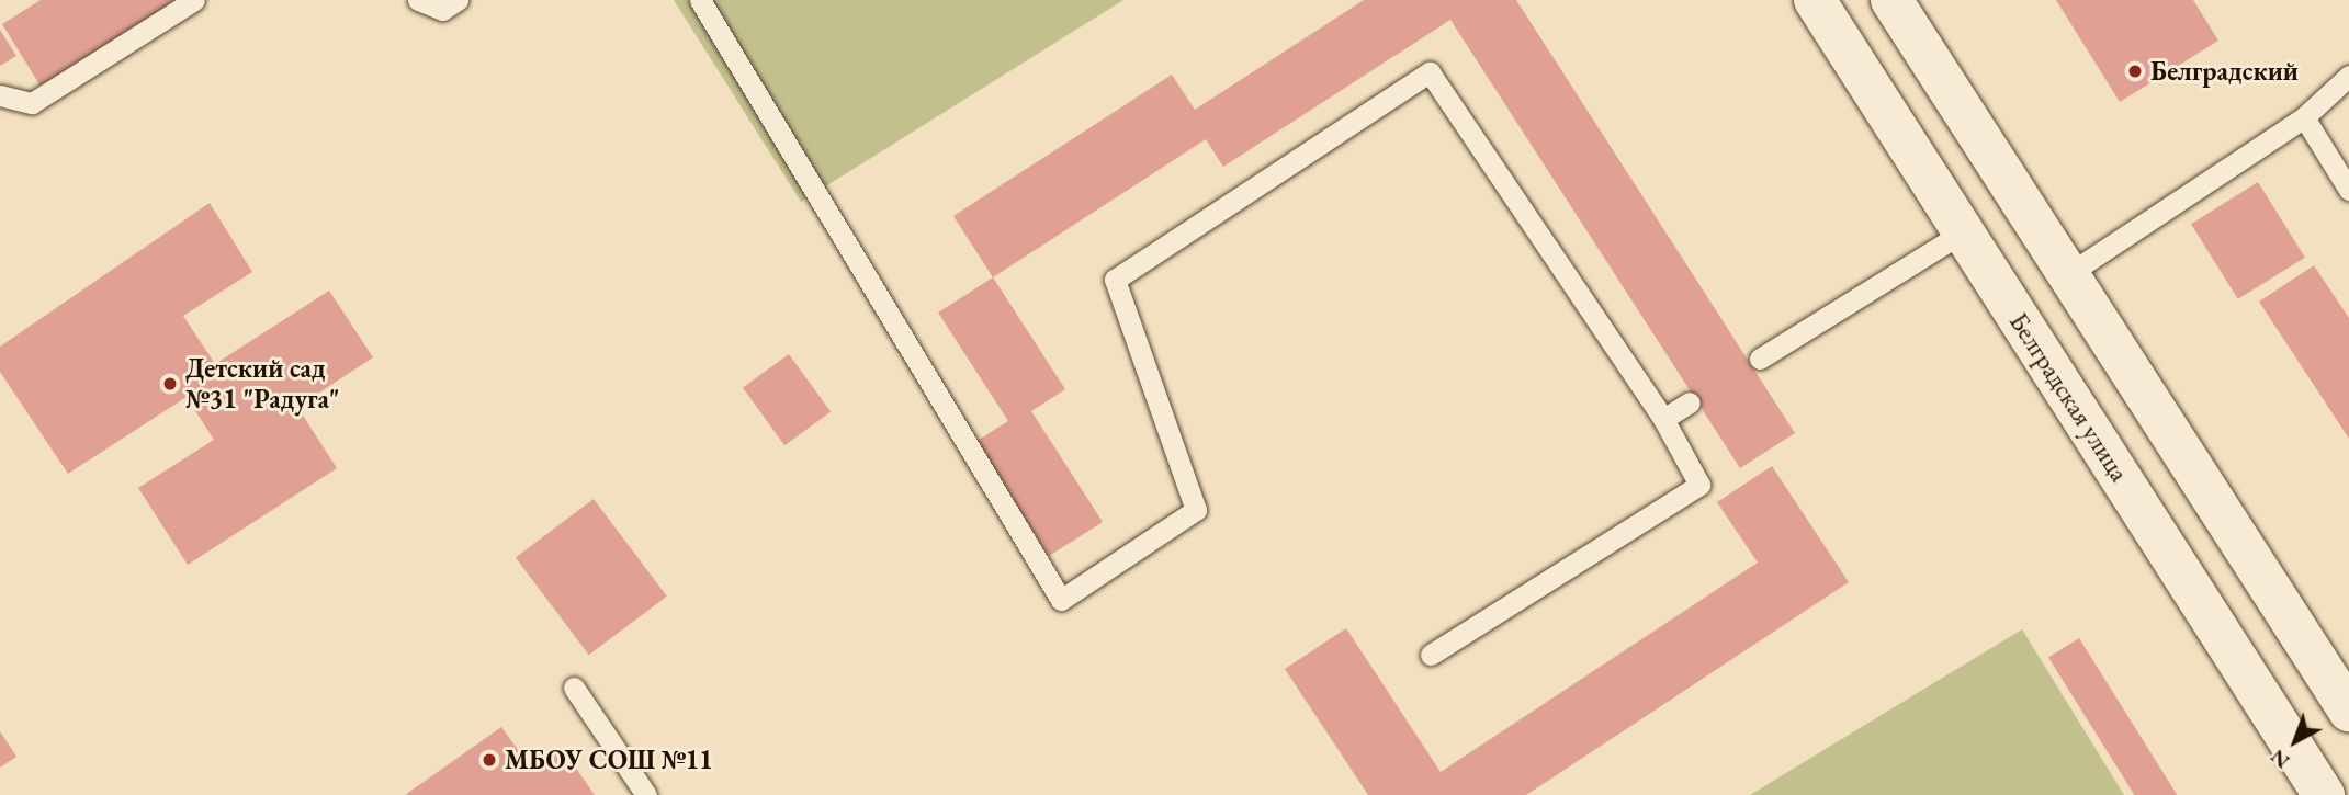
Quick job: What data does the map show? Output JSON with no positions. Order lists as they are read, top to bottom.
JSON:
{
  "streets": {
    "street": ["Белградская улица"]
  },
  "places": ["Белградский", "Детский сад №31 \"Радуга\"", "МБОУ СОШ №11"],
  "north": "bottom left"
}
